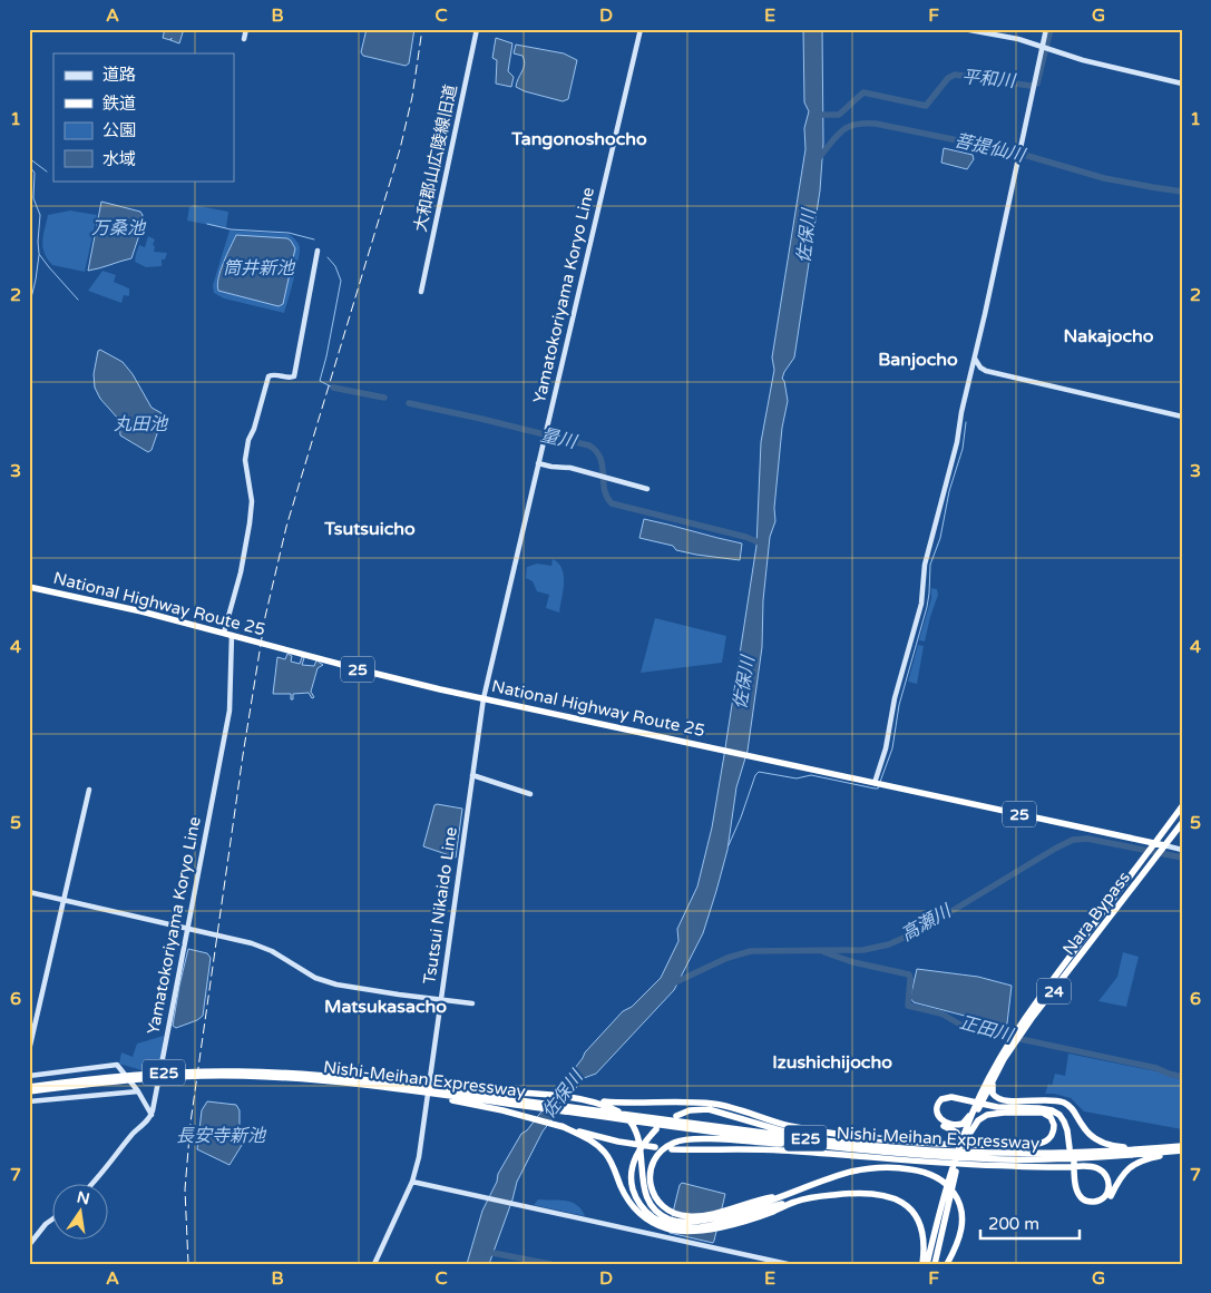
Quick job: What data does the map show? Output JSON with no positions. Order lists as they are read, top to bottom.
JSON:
{
  "streets": {
    "highway": [
      "National Highway Route 25",
      "25",
      "Nara Bypass",
      "24",
      "E25",
      "Nishi-Meihan Expressway"
    ],
    "street": ["大和郡山広陵線旧道", "Yamatokoriyama Koryo Line", "Tsutsui Nikaido Line"]
  },
  "crossings": [
    ["Yamatokoriyama Koryo Line", "National Highway Route 25"],
    ["Yamatokoriyama Koryo Line", "Tsutsui Nikaido Line"],
    ["National Highway Route 25", "Tsutsui Nikaido Line"],
    ["National Highway Route 25", "Nara Bypass"],
    ["Nara Bypass", "24"],
    ["24", "Nishi-Meihan Expressway"]
  ],
  "districts": [
    "Tangonoshocho",
    "Nakajocho",
    "Banjocho",
    "Tsutsuicho",
    "Matsukasacho",
    "Izushichijocho"
  ],
  "water": [
    "平和川",
    "菩提仙川",
    "万桑池",
    "佐保川",
    "筒井新池",
    "丸田池",
    "量川",
    "高瀬川",
    "正田川",
    "長安寺新池"
  ],
  "legend": [
    "道路",
    "鉄道",
    "公園",
    "水域"
  ],
  "scale_bar": "200 m",
  "north": "top",
  "grid": {
    "columns": [
      "A",
      "B",
      "C",
      "D",
      "E",
      "F",
      "G"
    ],
    "rows": [
      "1",
      "2",
      "3",
      "4",
      "5",
      "6",
      "7"
    ]
  }
}
